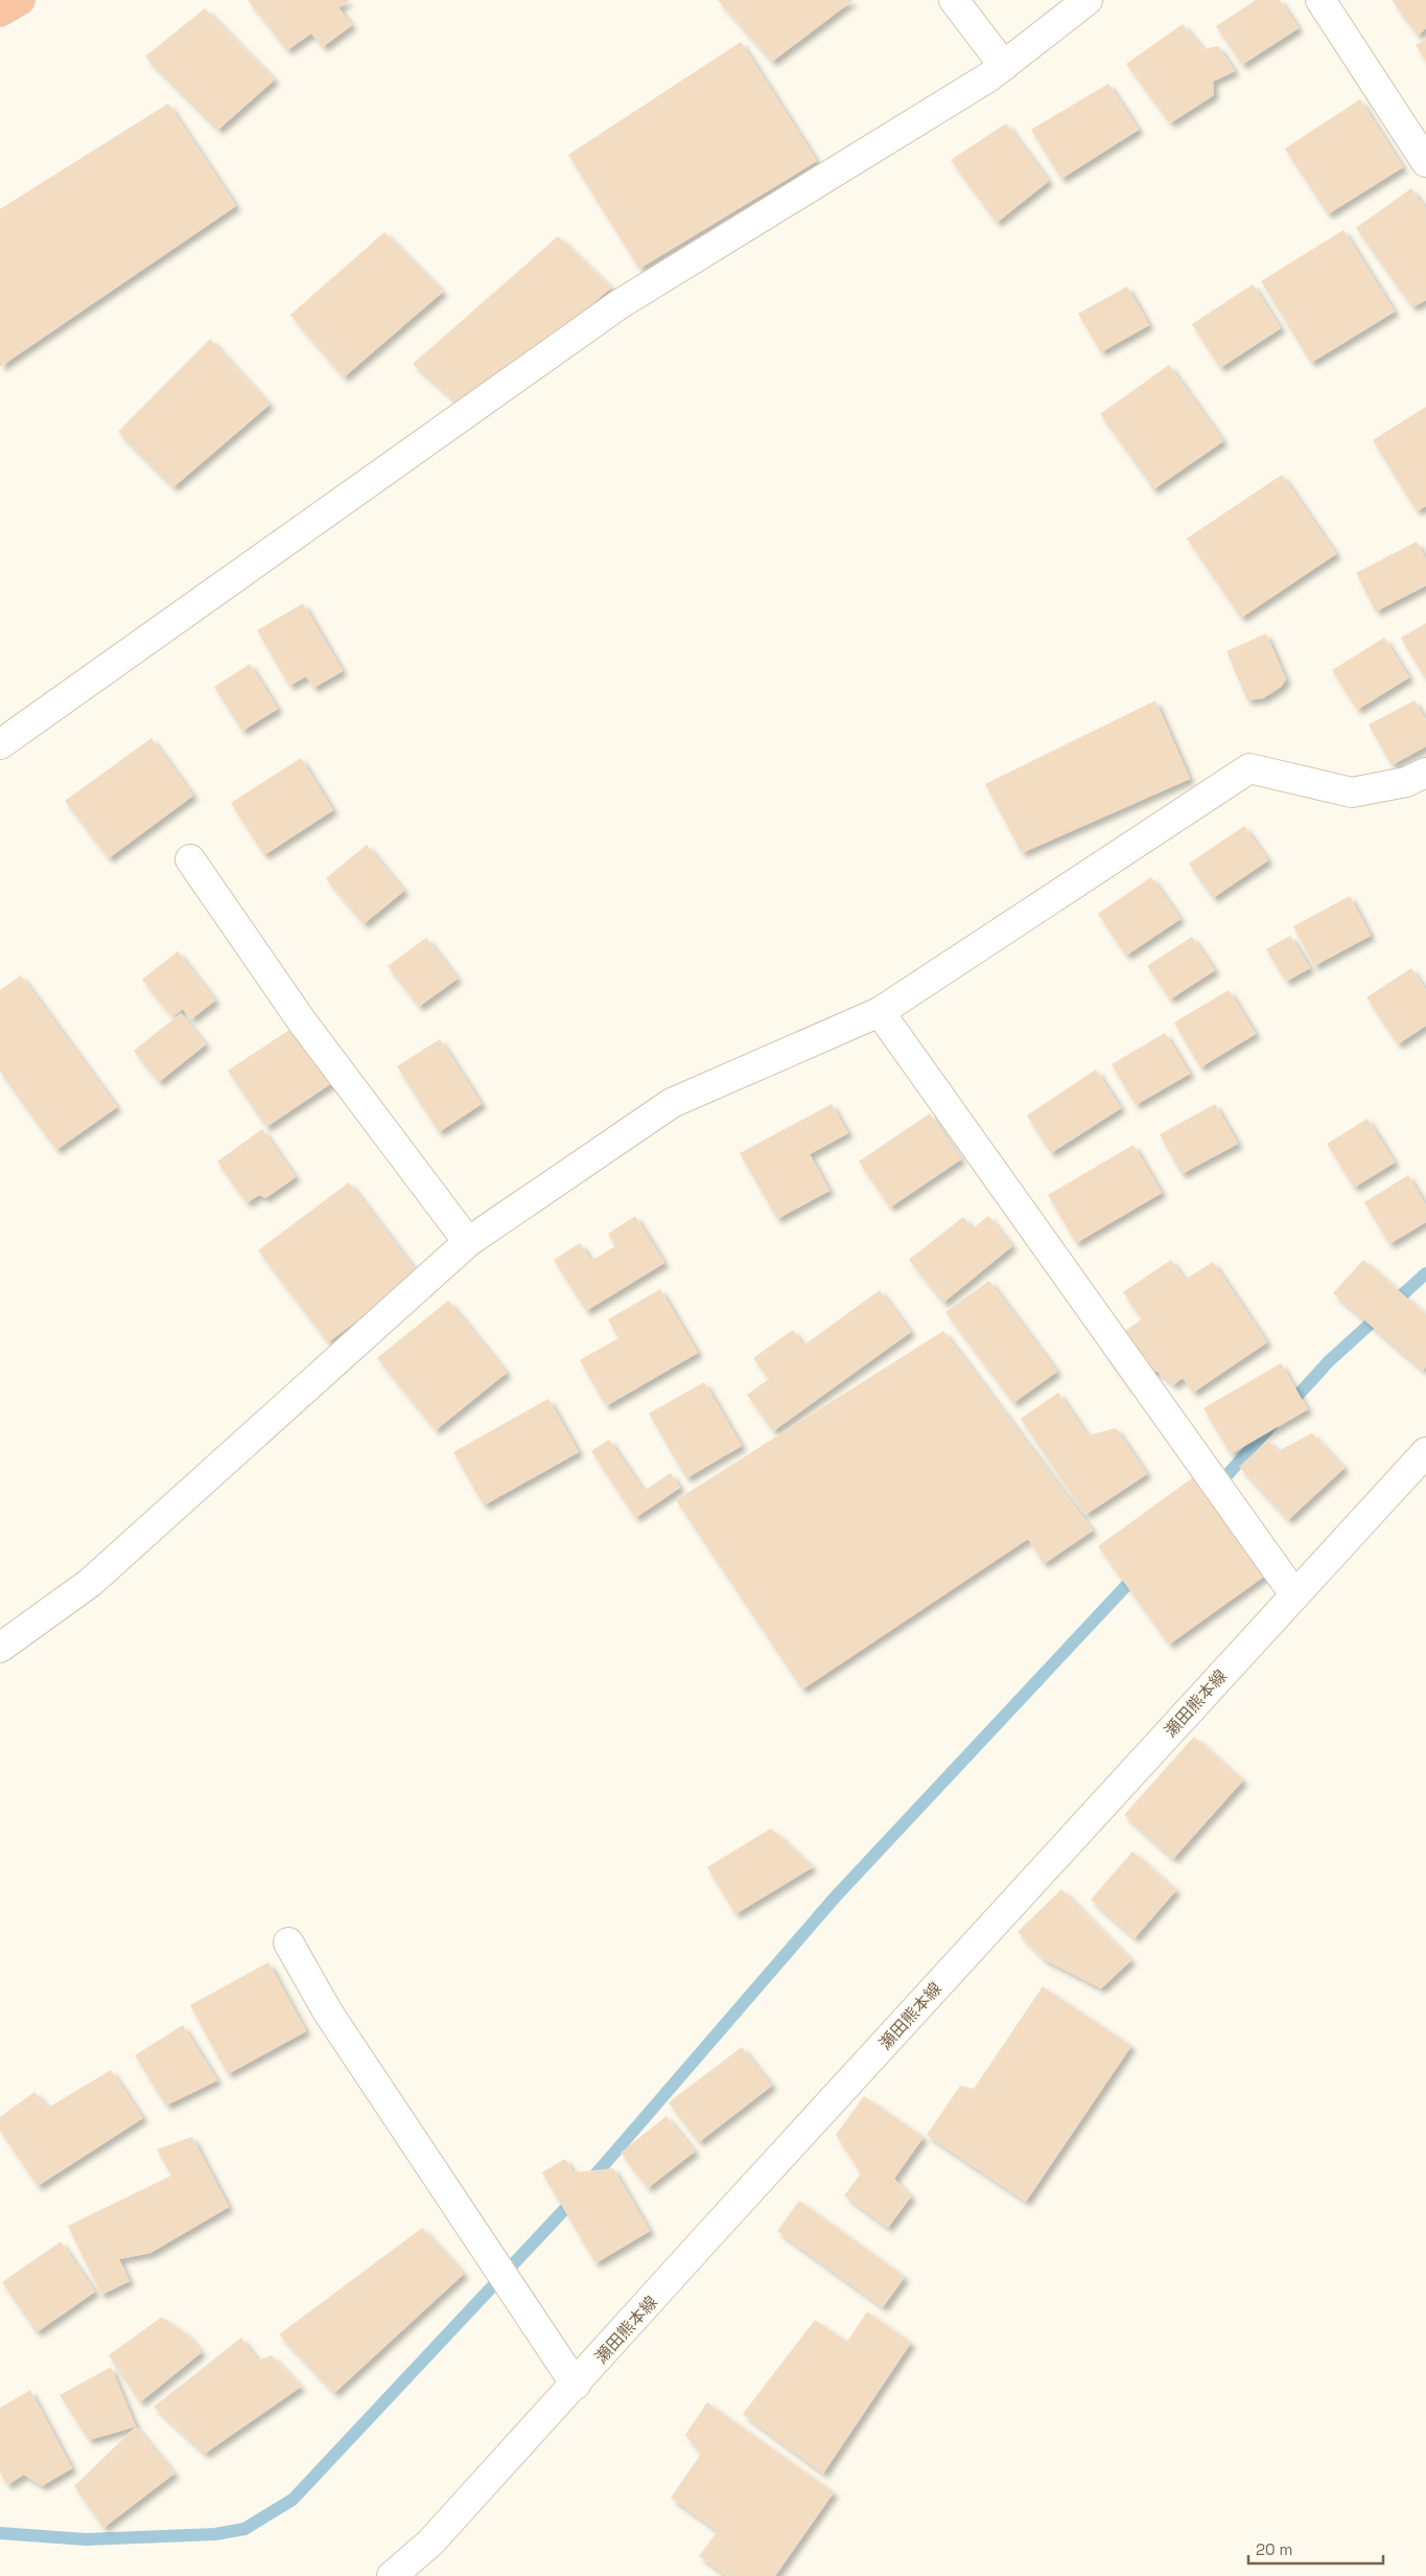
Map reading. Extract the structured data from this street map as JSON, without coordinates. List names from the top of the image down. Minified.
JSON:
{"streets":{"street":["瀬田熊本線"]},"scale_bar":"20 m"}
